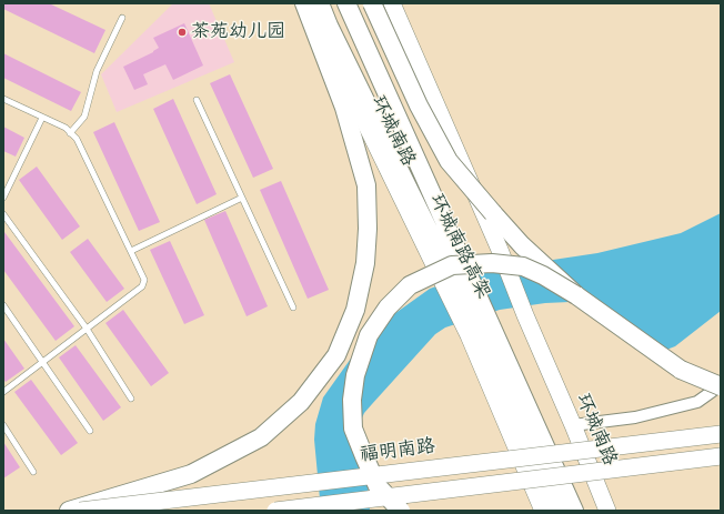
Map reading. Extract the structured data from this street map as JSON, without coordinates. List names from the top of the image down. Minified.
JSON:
{"streets":{"highway":["环城南路高架"],"main road":["环城南路","福明南路"]},"places":["茶苑幼儿园"]}
